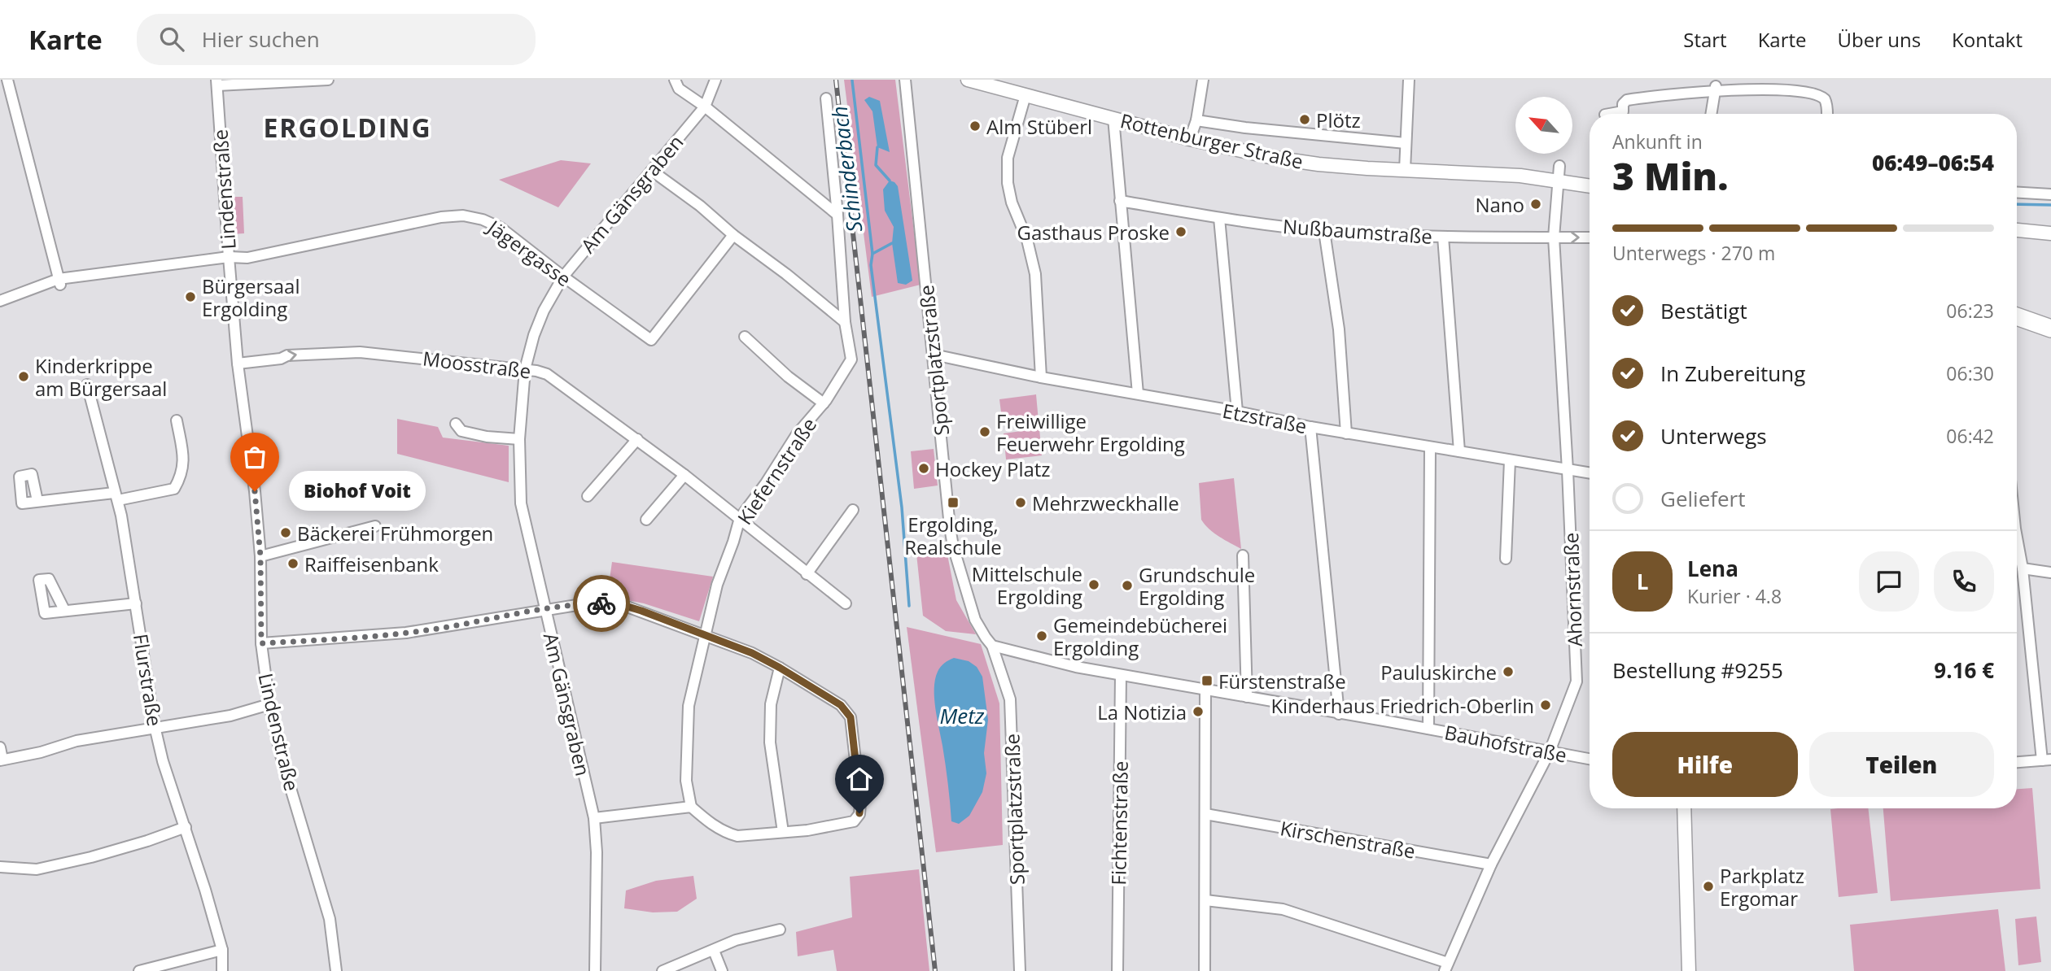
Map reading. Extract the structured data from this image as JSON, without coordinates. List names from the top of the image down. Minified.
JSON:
{"streets":{"street":["Rottenburger Straße","Lindenstraße","Am Gänsgraben","Nußbaumstraße","Jägergasse","Sportplatzstraße","Moosstraße","Etzstraße","Kiefernstraße","Ahornstraße","Flurstraße","Bauhofstraße","Fichtenstraße","Kirschenstraße"]},"crossings":[["Rottenburger Straße","Ahornstraße"],["Lindenstraße","Jägergasse"],["Lindenstraße","Moosstraße"],["Am Gänsgraben","Jägergasse"],["Am Gänsgraben","Moosstraße"],["Nußbaumstraße","Ahornstraße"],["Sportplatzstraße","Etzstraße"],["Sportplatzstraße","Bauhofstraße"],["Moosstraße","Kiefernstraße"],["Etzstraße","Ahornstraße"],["Ahornstraße","Bauhofstraße"],["Ahornstraße","Kirschenstraße"],["Bauhofstraße","Fichtenstraße"]],"one_way":["Moosstraße"],"districts":["ERGOLDING"],"water":["Schinderbach","Metz"],"places":{"other":["Plötz","Alm Stüberl","Nano","Gasthaus Proske","Bürgersaal Ergolding","Kinderkrippe am Bürgersaal","Freiwillige Feuerwehr Ergolding","Hockey Platz","Biohof Voit","Mehrzweckhalle","Bäckerei Frühmorgen","Raiffeisenbank","Mittelschule Ergolding","Grundschule Ergolding","Gemeindebücherei Ergolding","Pauluskirche","Kinderhaus Friedrich-Oberlin","La Notizia","Parkplatz Ergomar"],"transit":["Ergolding, Realschule","Fürstenstraße"]},"north":"top left","page":{"header":"Karte","search":"Hier suchen","nav":["Start","Karte","Über uns","Kontakt"],"heading":["3 Min.","Ankunft in","06:49–06:54"],"panel":["Lena","Kurier · 4.8","Bestellung #9255","9.16 €"],"bar":"Unterwegs · 270 m","list":[["Bestätigt","06:23"],["In Zubereitung","06:30"],["Unterwegs","06:42"],"Geliefert"],"bubble":"Biohof Voit","round":"L","buttons":["Hilfe","Teilen"]}}
